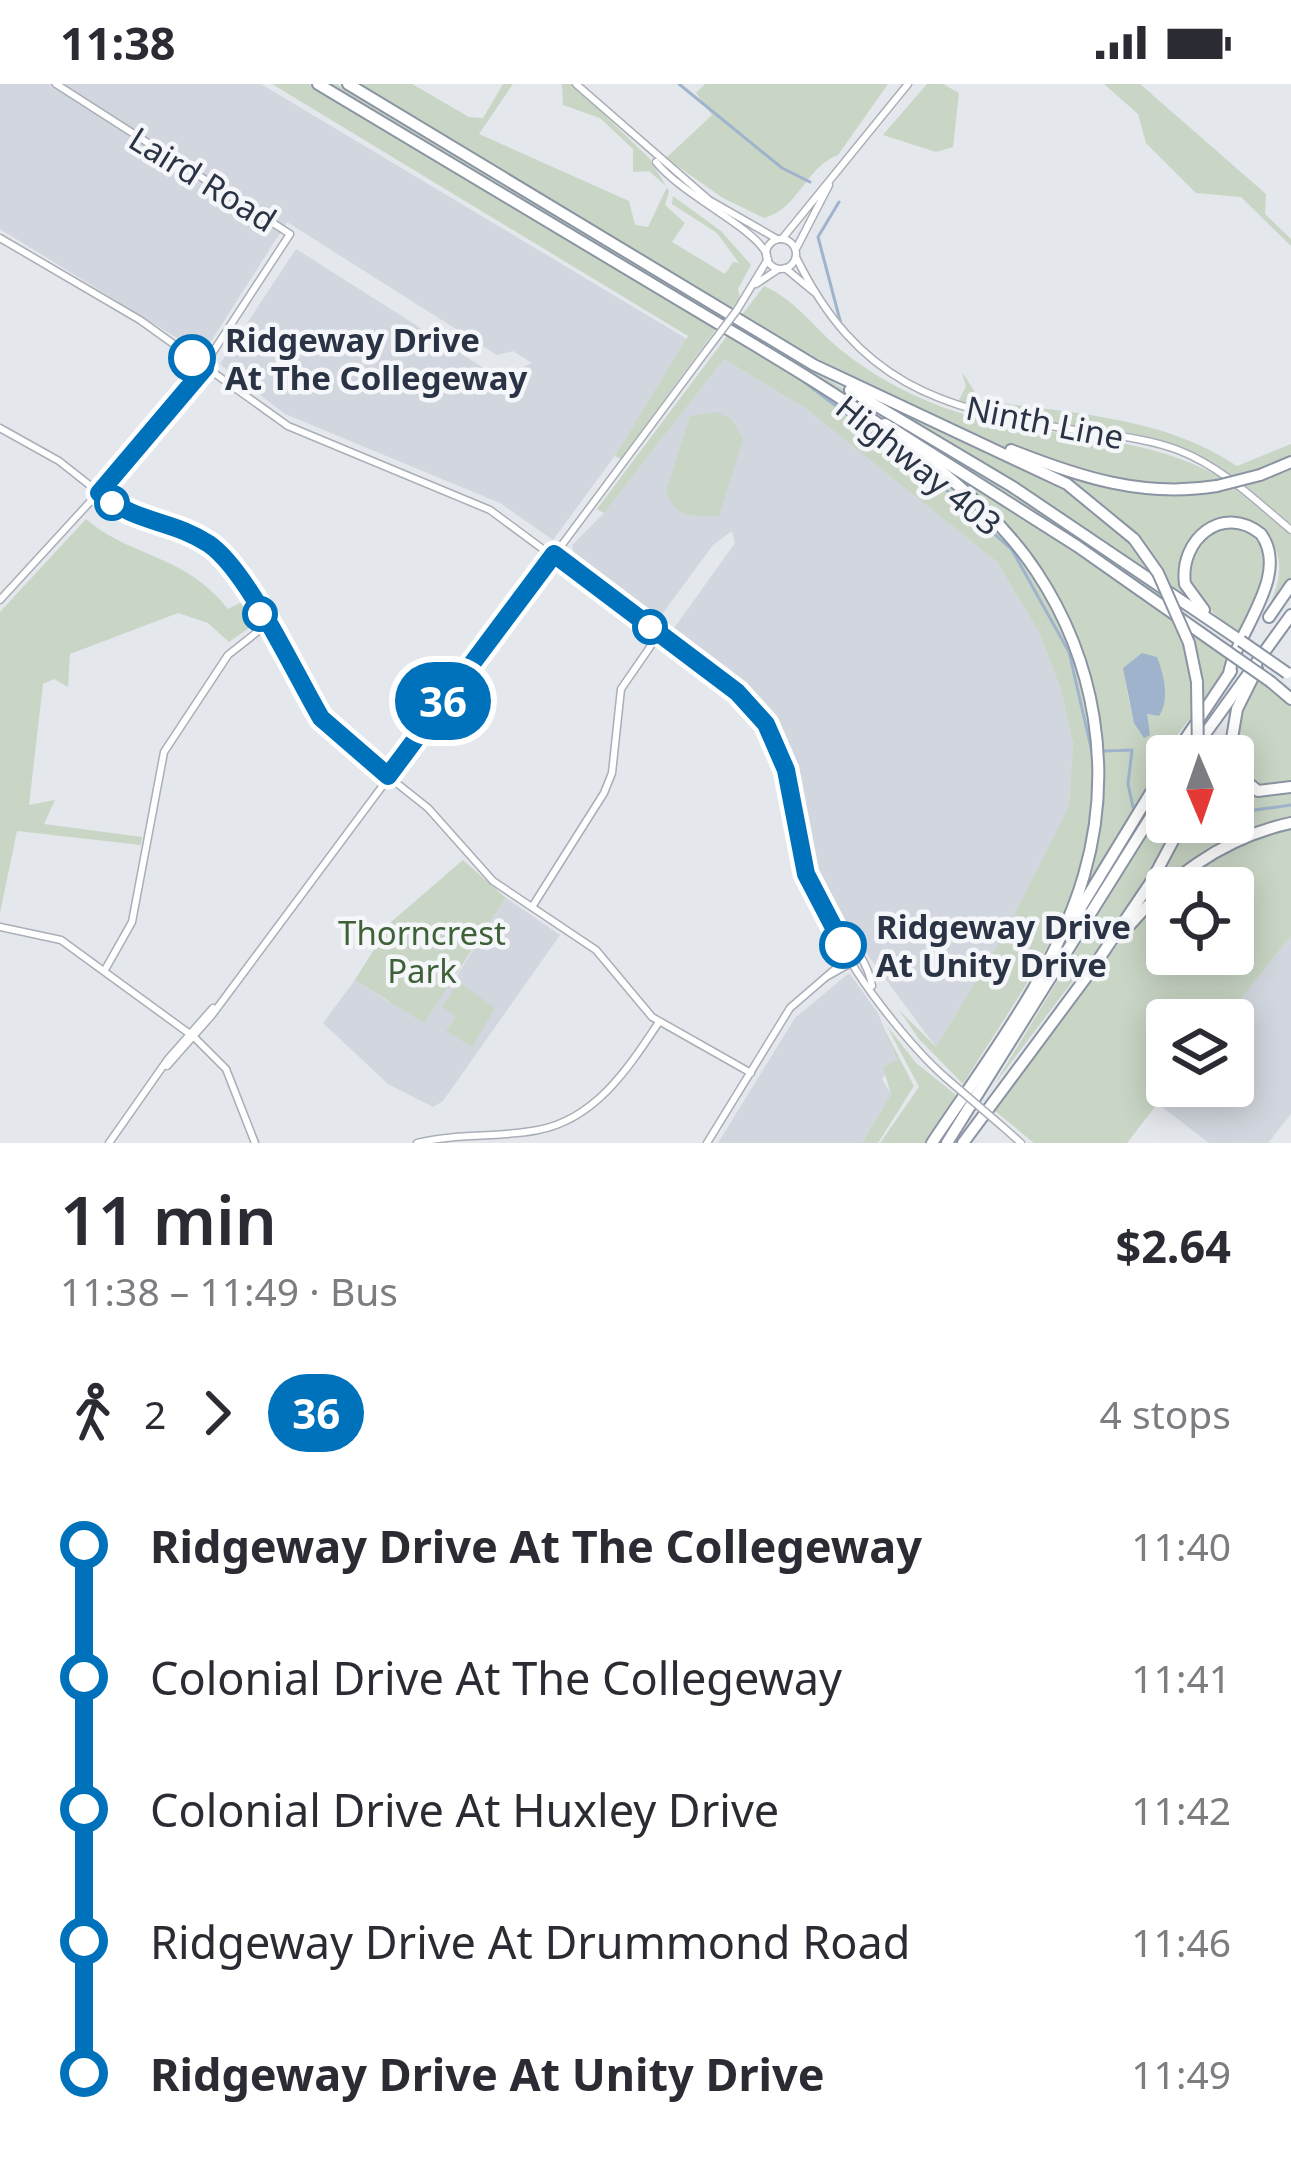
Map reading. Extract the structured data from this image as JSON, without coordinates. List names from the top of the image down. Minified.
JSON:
{"streets":{"highway":["Highway 403"],"street":["Laird Road","Ninth Line"]},"parks":["Thorncrest Park"],"places":["Ridgeway Drive At The Collegeway","Ridgeway Drive At Unity Drive"],"lines":["bus line 36"],"north":"bottom","page":{"status":"11:38","on_map":"36","heading":["11 min","11:38 – 11:49 · Bus","$2.64"],"legs":["2","36","4 stops"],"list":[{"name":"Ridgeway Drive At The Collegeway","value":"11:40"},{"name":"Colonial Drive At The Collegeway","value":"11:41"},{"name":"Colonial Drive At Huxley Drive","value":"11:42"},{"name":"Ridgeway Drive At Drummond Road","value":"11:46"},{"name":"Ridgeway Drive At Unity Drive","value":"11:49"}]}}
